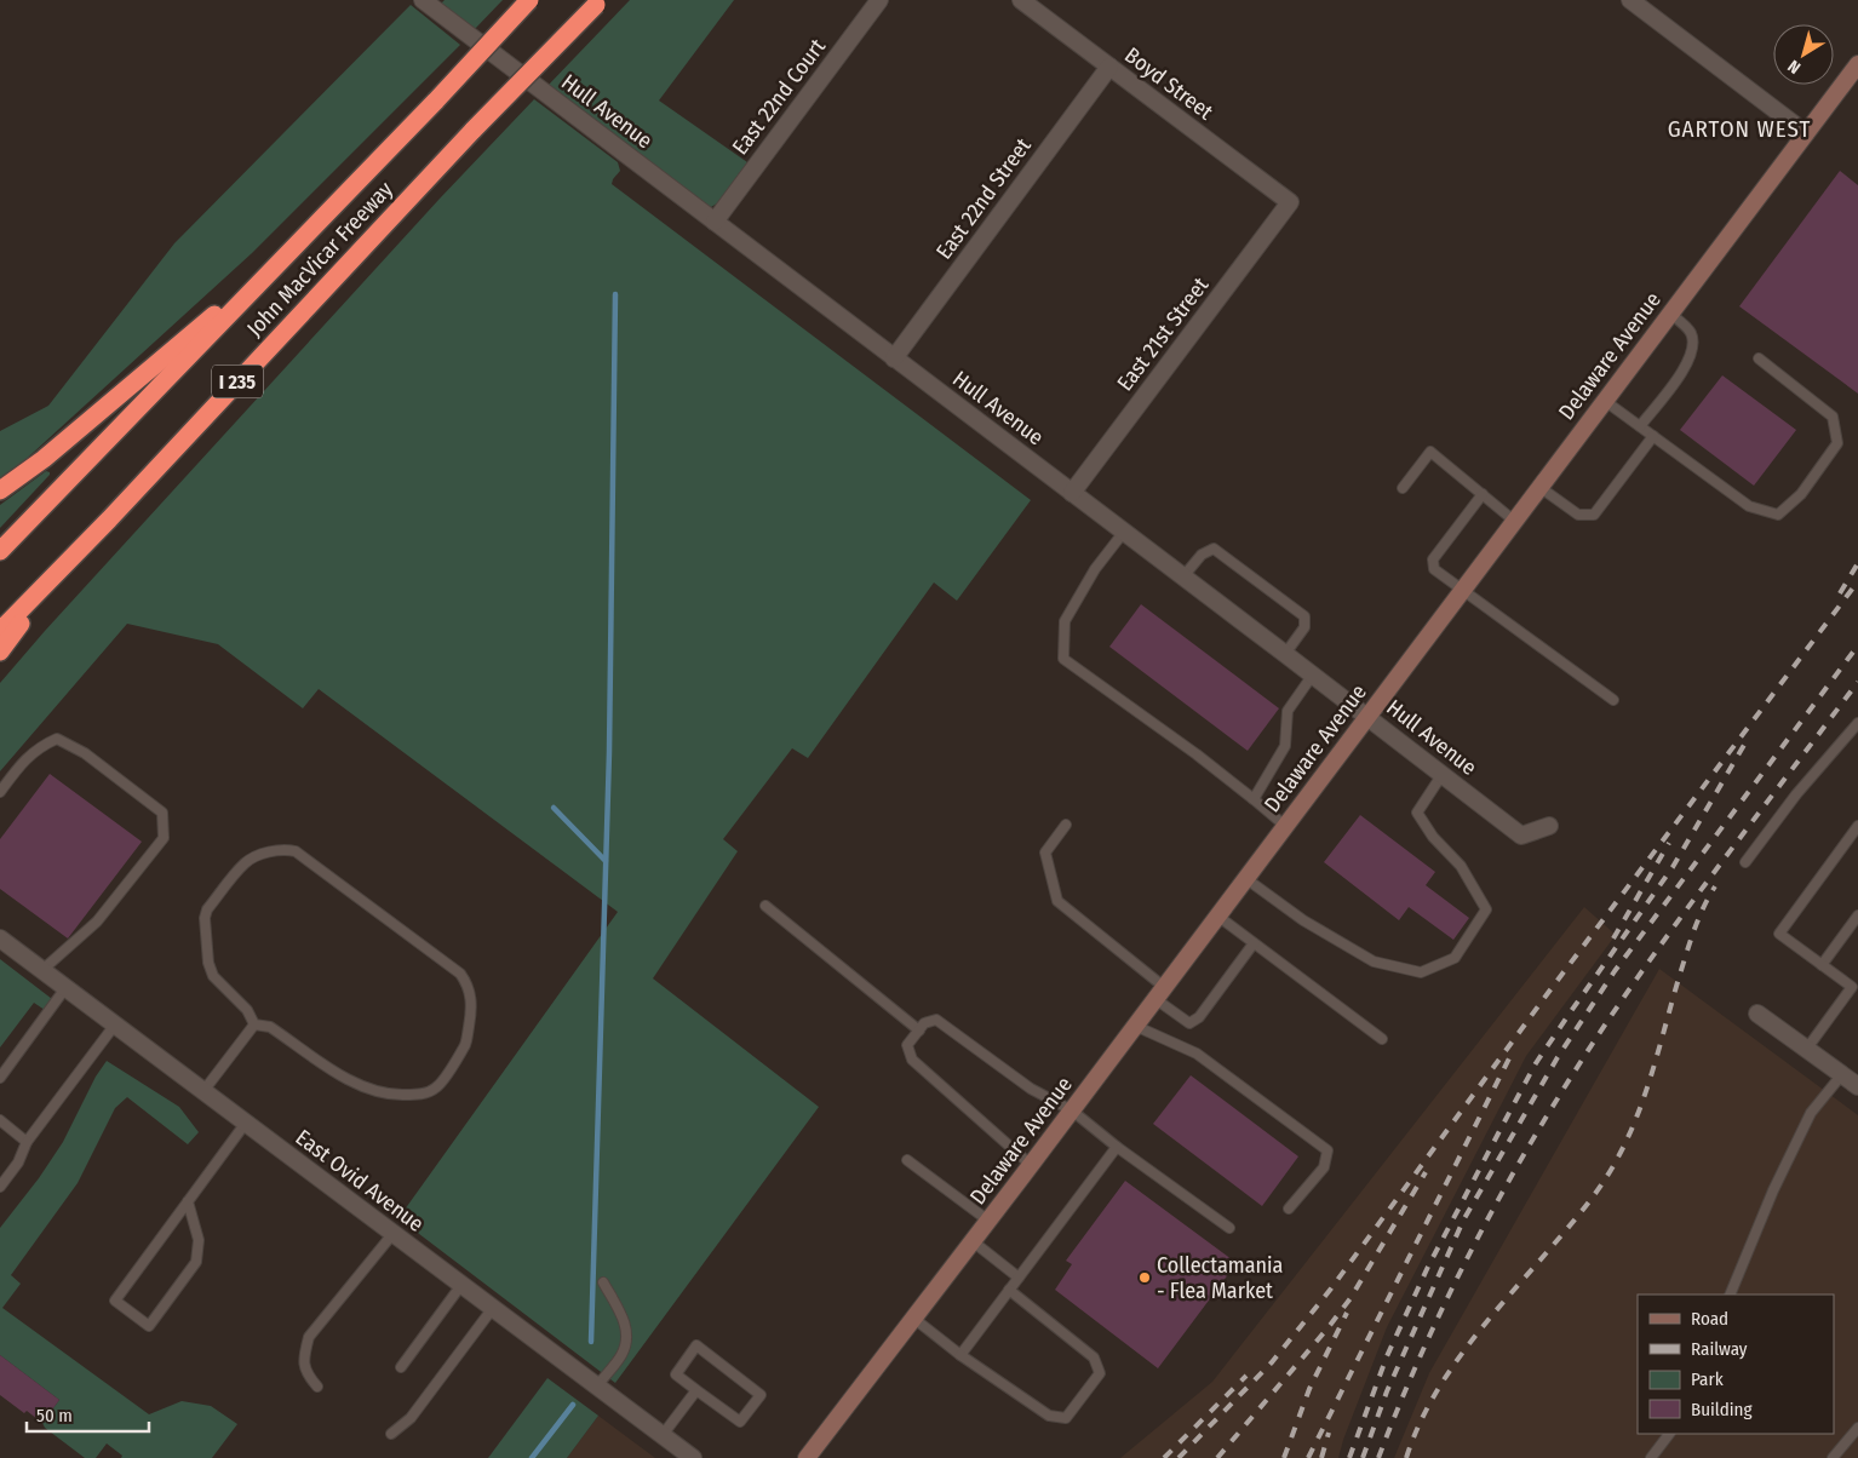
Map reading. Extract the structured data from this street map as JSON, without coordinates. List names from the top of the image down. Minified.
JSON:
{"streets":{"highway":["John MacVicar Freeway","I 235"],"main road":["Delaware Avenue"],"street":["Boyd Street","East 22nd Court","Hull Avenue","East 22nd Street","East 21st Street","East Ovid Avenue"]},"crossings":[["Boyd Street","East 22nd Street"],["Boyd Street","East 21st Street"],["East 22nd Court","Hull Avenue"],["Hull Avenue","East 22nd Street"],["Hull Avenue","East 21st Street"],["Hull Avenue","Delaware Avenue"]],"districts":["GARTON WEST"],"places":["Collectamania - Flea Market"],"legend":["Road","Railway","Park","Building"],"scale_bar":"50 m","north":"bottom left"}
